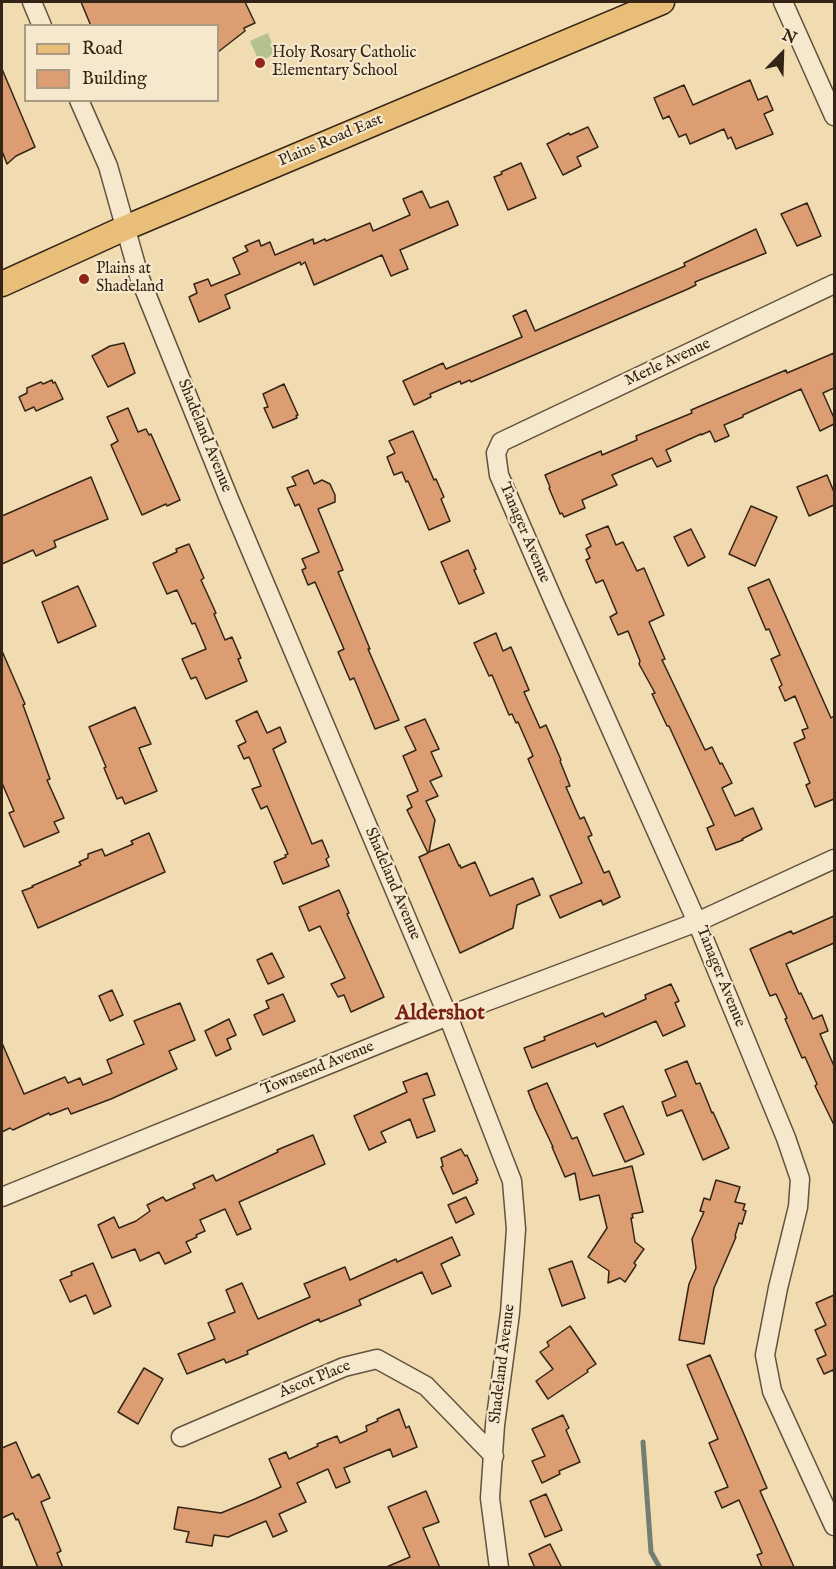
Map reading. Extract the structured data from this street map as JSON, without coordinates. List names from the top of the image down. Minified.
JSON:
{"streets":{"main road":["Plains Road East"],"street":["Merle Avenue","Shadeland Avenue","Tanager Avenue","Townsend Avenue","Ascot Place"]},"crossings":[["Plains Road East","Shadeland Avenue"],["Merle Avenue","Tanager Avenue"],["Shadeland Avenue","Townsend Avenue"],["Shadeland Avenue","Ascot Place"],["Tanager Avenue","Townsend Avenue"]],"districts":["Aldershot"],"places":["Holy Rosary Catholic Elementary School","Plains at Shadeland"],"legend":["Road","Building"],"north":"top right"}
